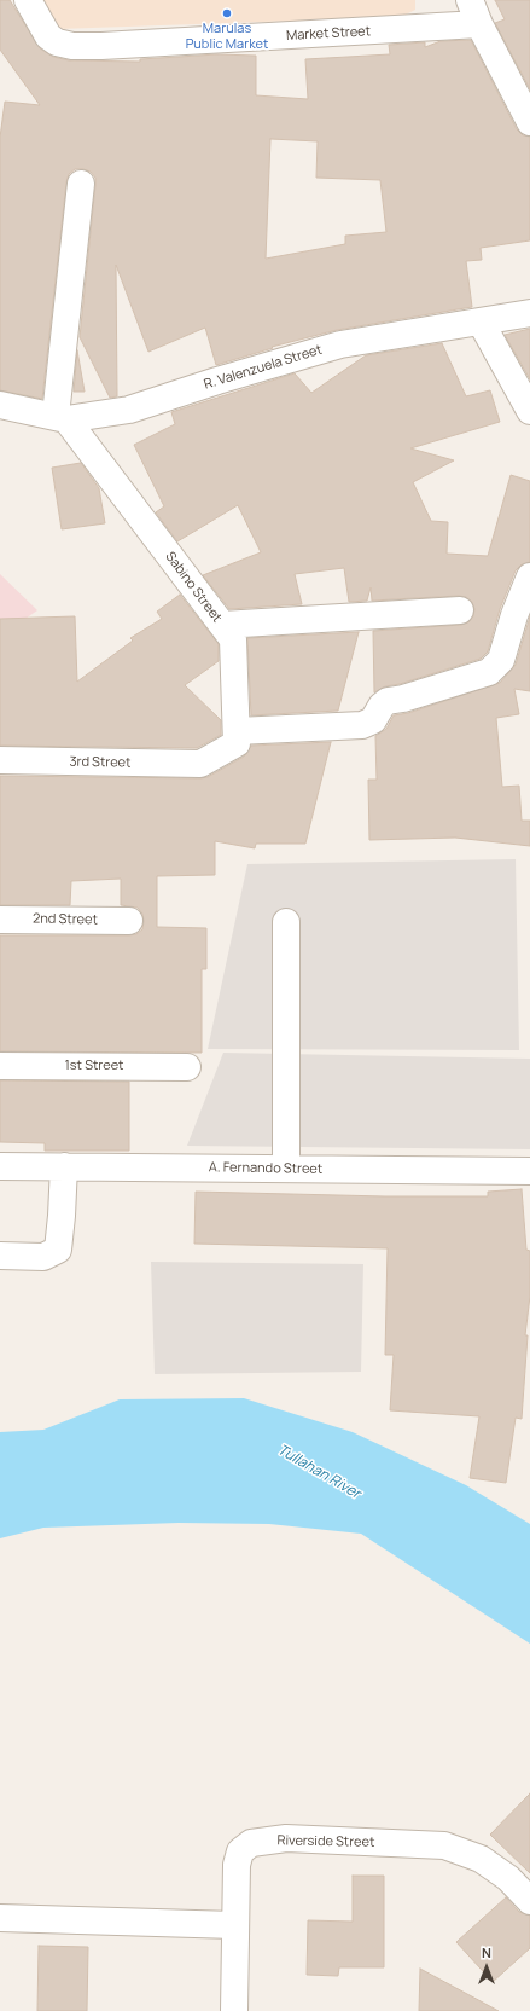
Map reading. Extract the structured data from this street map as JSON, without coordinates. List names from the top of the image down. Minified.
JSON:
{"streets":{"street":["Market Street","R. Valenzuela Street","Sabino Street","3rd Street","2nd Street","1st Street","A. Fernando Street","Riverside Street"]},"crossings":[["R. Valenzuela Street","Sabino Street"],["Sabino Street","3rd Street"]],"water":["Tullahan River"],"places":["Marulas Public Market"],"north":"top"}
